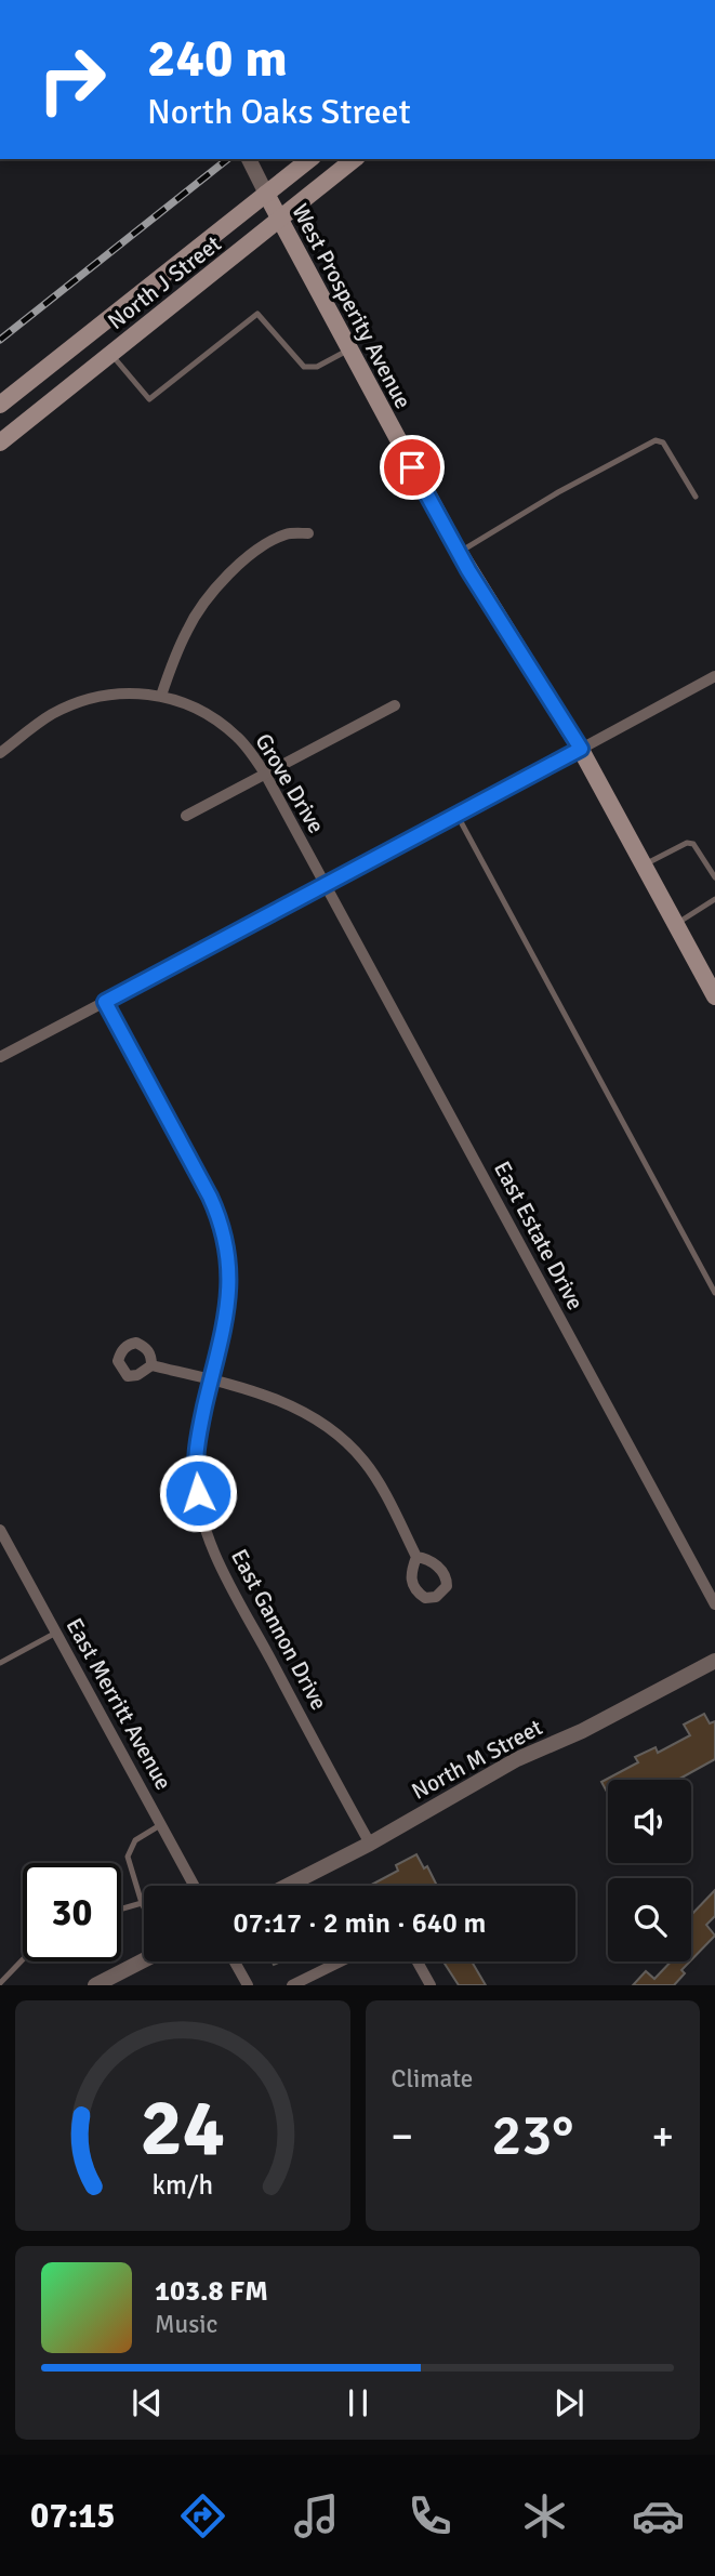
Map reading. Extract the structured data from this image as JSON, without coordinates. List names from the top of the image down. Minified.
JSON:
{"streets":{"main road":["North J Street","West Prosperity Avenue"],"street":["Grove Drive","East Estate Drive","East Gannon Drive","East Merritt Avenue","North M Street"]},"crossings":[["North J Street","West Prosperity Avenue"],["Grove Drive","East Estate Drive"],["East Gannon Drive","North M Street"]],"page":{"turn":["240 m","North Oaks Street"],"limit":"30","trip":"07:17 · 2 min · 640 m","tile":"Climate","heat":["−","23°","+"],"song":["103.8 FM","Music"],"tabs":"07:15","gauge":["24","km/h"]}}
